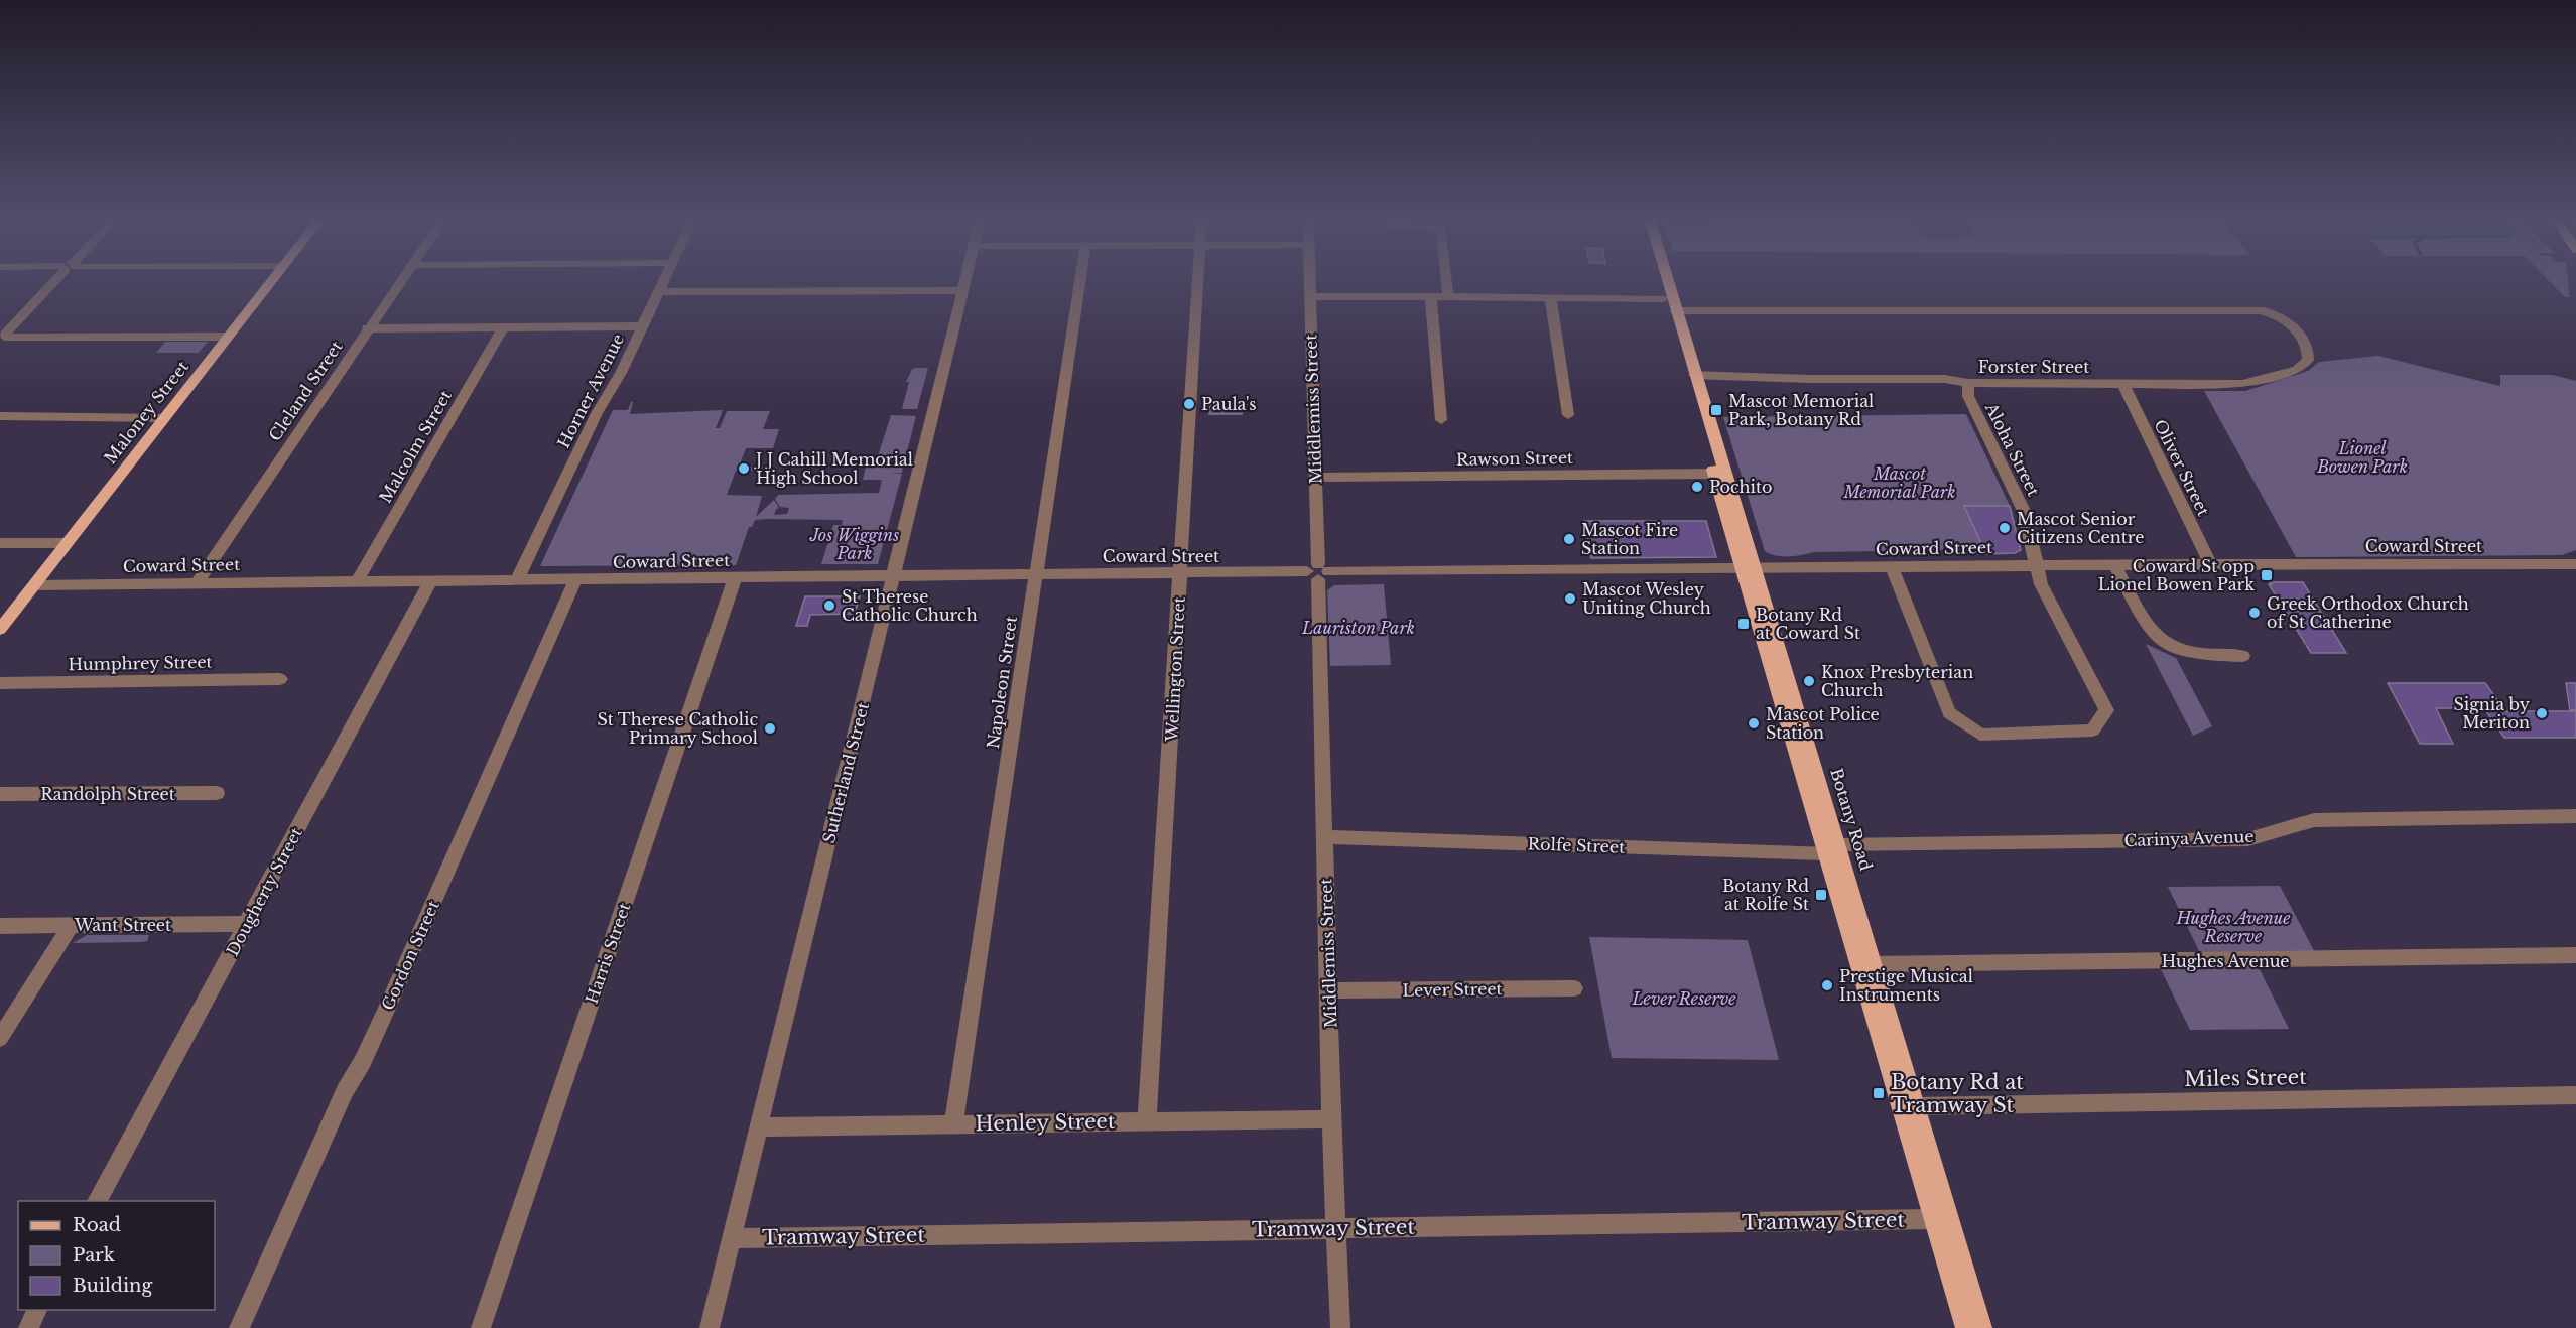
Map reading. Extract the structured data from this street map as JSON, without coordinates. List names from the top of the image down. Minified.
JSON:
{"streets":{"main road":["Maloney Street","Botany Road"],"street":["Forster Street","Cleland Street","Horner Avenue","Middlemiss Street","Malcolm Street","Aloha Street","Rawson Street","Oliver Street","Coward Street","Humphrey Street","Wellington Street","Napoleon Street","Sutherland Street","Randolph Street","Carinya Avenue","Rolfe Street","Dougherty Street","Want Street","Harris Street","Gordon Street","Hughes Avenue","Lever Street","Miles Street","Henley Street","Tramway Street"]},"crossings":[["Forster Street","Aloha Street"],["Forster Street","Oliver Street"],["Forster Street","Botany Road"],["Cleland Street","Coward Street"],["Horner Avenue","Coward Street"],["Middlemiss Street","Rawson Street"],["Middlemiss Street","Coward Street"],["Middlemiss Street","Rolfe Street"],["Middlemiss Street","Lever Street"],["Middlemiss Street","Henley Street"],["Middlemiss Street","Tramway Street"],["Maloney Street","Coward Street"],["Malcolm Street","Coward Street"],["Aloha Street","Coward Street"],["Rawson Street","Botany Road"],["Oliver Street","Coward Street"],["Coward Street","Wellington Street"],["Coward Street","Napoleon Street"],["Coward Street","Sutherland Street"],["Coward Street","Botany Road"],["Coward Street","Dougherty Street"],["Coward Street","Harris Street"],["Coward Street","Gordon Street"],["Wellington Street","Henley Street"],["Napoleon Street","Henley Street"],["Sutherland Street","Henley Street"],["Sutherland Street","Tramway Street"],["Botany Road","Carinya Avenue"],["Botany Road","Rolfe Street"],["Botany Road","Hughes Avenue"],["Botany Road","Miles Street"],["Botany Road","Tramway Street"],["Carinya Avenue","Rolfe Street"],["Dougherty Street","Want Street"]],"parks":["Lionel Bowen Park","Mascot Memorial Park","Jos Wiggins Park","Lauriston Park","Hughes Avenue Reserve","Lever Reserve"],"places":{"other":["Paula's","J J Cahill Memorial High School","Pochito","Mascot Senior Citizens Centre","Mascot Fire Station","Mascot Wesley Uniting Church","St Therese Catholic Church","Greek Orthodox Church of St Catherine","Knox Presbyterian Church","Signia by Meriton","Mascot Police Station","St Therese Catholic Primary School","Prestige Musical Instruments"],"transit":["Mascot Memorial Park, Botany Rd","Coward St opp Lionel Bowen Park","Botany Rd at Coward St","Botany Rd at Rolfe St","Botany Rd at Tramway St"]},"legend":["Road","Park","Building"]}
